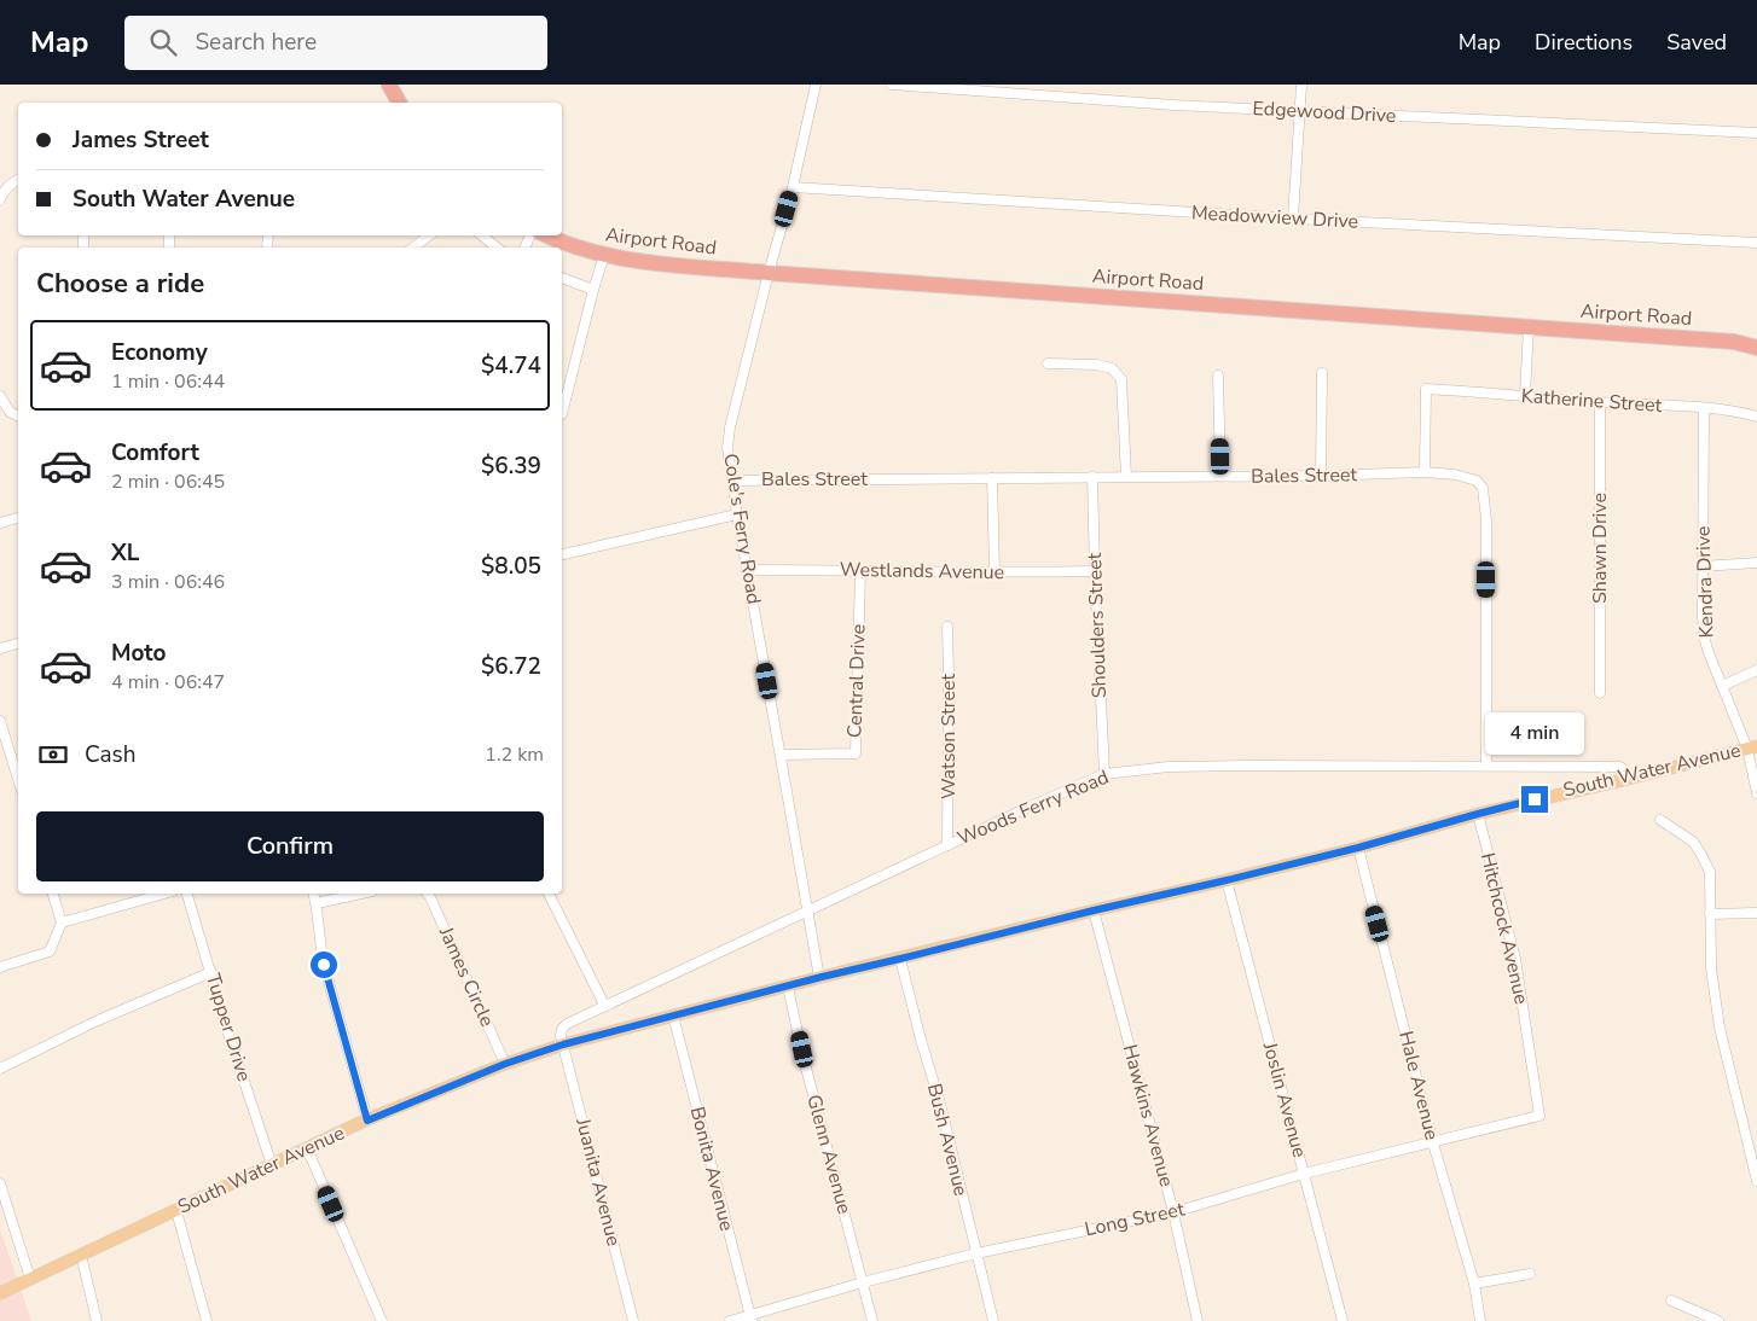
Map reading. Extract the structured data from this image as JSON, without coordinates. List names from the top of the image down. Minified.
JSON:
{"streets":{"highway":["Airport Road"],"main road":["South Water Avenue"],"street":["Edgewood Drive","Meadowview Drive","Katherine Street","Bales Street","Cole's Ferry Road","Shawn Drive","Westlands Avenue","Kendra Drive","Shoulders Street","Central Drive","Watson Street","Woods Ferry Road","Hitchcock Avenue","James Circle","Tupper Drive","Hale Avenue","Joslin Avenue","Hawkins Avenue","Bush Avenue","Glenn Avenue","Bonita Avenue","Juanita Avenue","Long Street"]},"crossings":[["Meadowview Drive","Cole's Ferry Road"],["Airport Road","Cole's Ferry Road"],["Katherine Street","Bales Street"],["Katherine Street","Shawn Drive"],["Katherine Street","Kendra Drive"],["Bales Street","Cole's Ferry Road"],["Bales Street","Shoulders Street"],["Bales Street","Woods Ferry Road"],["Cole's Ferry Road","Westlands Avenue"],["Cole's Ferry Road","Central Drive"],["Cole's Ferry Road","South Water Avenue"],["Cole's Ferry Road","Woods Ferry Road"],["Westlands Avenue","Shoulders Street"],["Westlands Avenue","Central Drive"],["Kendra Drive","South Water Avenue"],["Shoulders Street","Woods Ferry Road"],["Watson Street","Woods Ferry Road"],["South Water Avenue","Woods Ferry Road"],["South Water Avenue","Hitchcock Avenue"],["South Water Avenue","James Circle"],["South Water Avenue","Tupper Drive"],["South Water Avenue","Hale Avenue"],["South Water Avenue","Joslin Avenue"],["South Water Avenue","Hawkins Avenue"],["South Water Avenue","Bush Avenue"],["South Water Avenue","Glenn Avenue"],["South Water Avenue","Bonita Avenue"],["South Water Avenue","Juanita Avenue"],["Woods Ferry Road","Juanita Avenue"],["Hitchcock Avenue","Long Street"],["Hale Avenue","Long Street"],["Joslin Avenue","Long Street"],["Hawkins Avenue","Long Street"],["Bush Avenue","Long Street"],["Glenn Avenue","Long Street"],["Bonita Avenue","Long Street"]],"page":{"header":"Map","search":"Search here","nav":["Map","Directions","Saved"],"banner":["James Street","South Water Avenue"],"heading":"Choose a ride","list":[{"name":"Economy","note":"1 min · 06:44","value":"$4.74"},{"name":"Comfort","note":"2 min · 06:45","value":"$6.39"},{"name":"XL","note":"3 min · 06:46","value":"$8.05"},{"name":"Moto","note":"4 min · 06:47","value":"$6.72"}],"bubble":"4 min","pay":["Cash","1.2 km"],"buttons":"Confirm"}}
